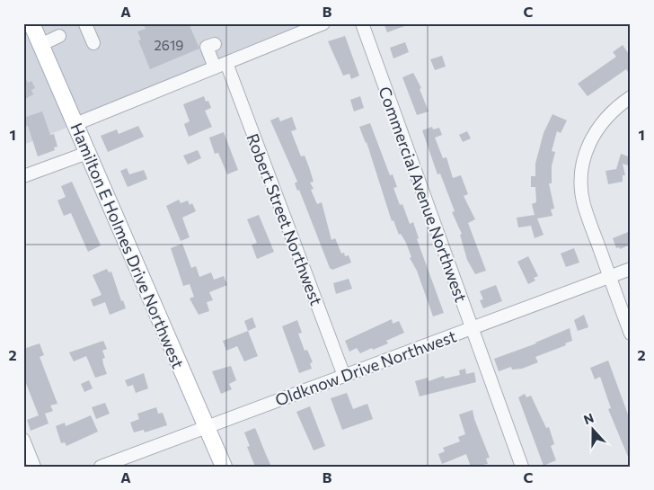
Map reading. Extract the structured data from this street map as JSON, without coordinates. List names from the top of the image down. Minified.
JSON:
{"streets":{"main road":["Hamilton E Holmes Drive Northwest"],"street":["Commercial Avenue Northwest","Robert Street Northwest","Oldknow Drive Northwest"]},"crossings":[["Commercial Avenue Northwest","Oldknow Drive Northwest"],["Robert Street Northwest","Oldknow Drive Northwest"],["Hamilton E Holmes Drive Northwest","Oldknow Drive Northwest"]],"house_numbers":["2619"],"north":"top","grid":{"columns":["A","B","C"],"rows":["1","2"]}}
